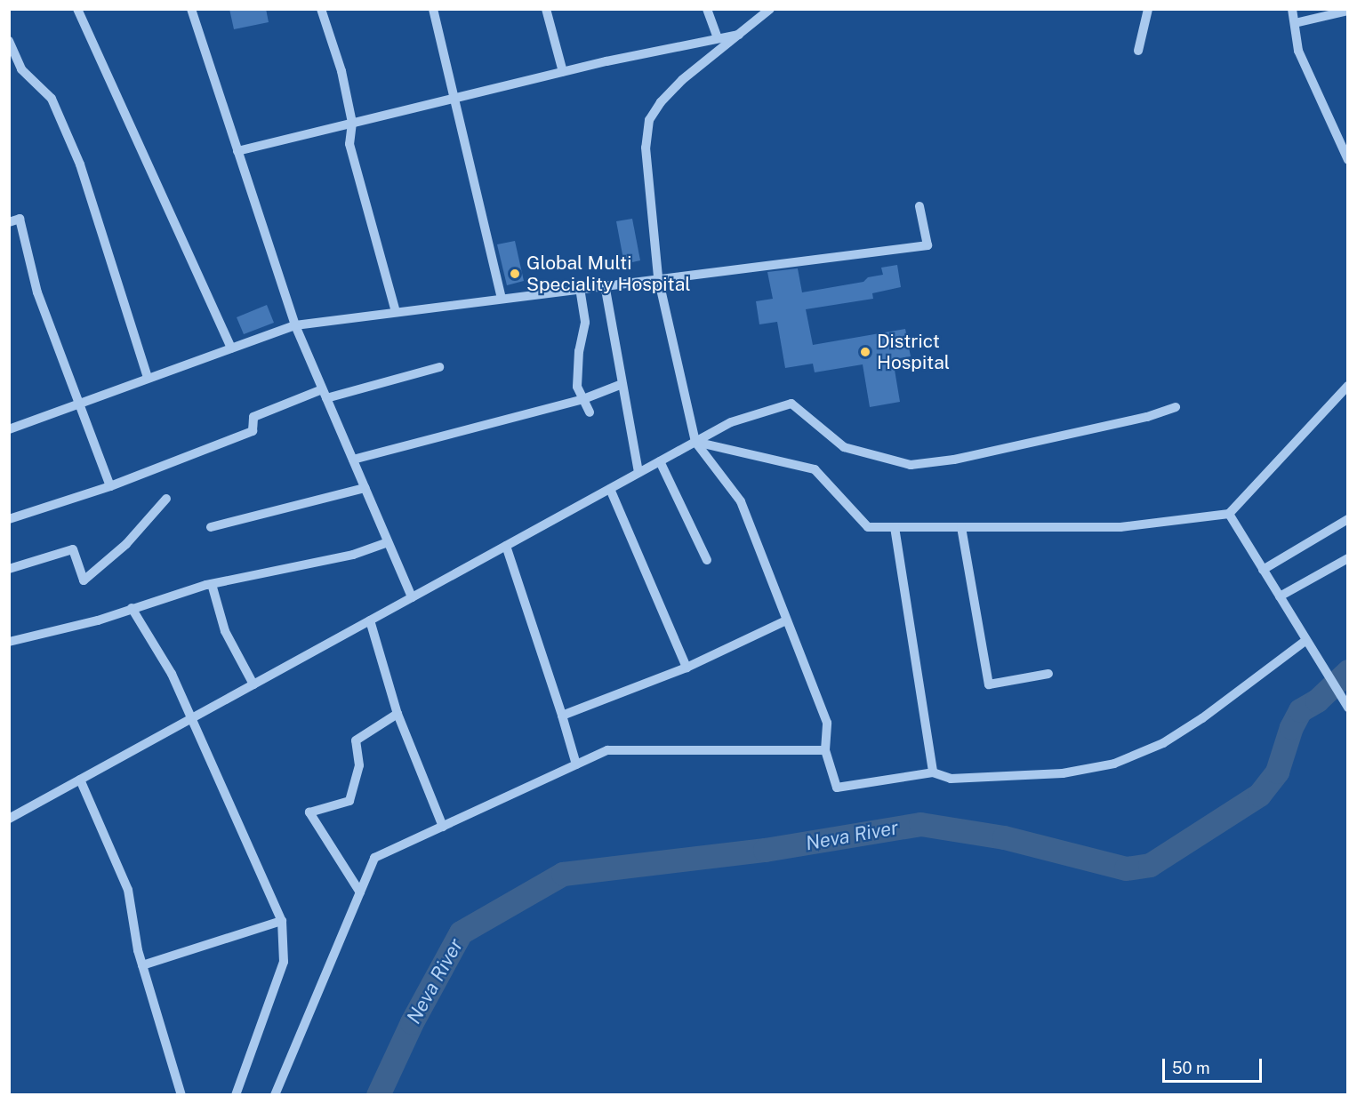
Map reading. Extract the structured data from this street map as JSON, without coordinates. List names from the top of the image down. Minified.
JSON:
{"water":["Neva River"],"places":["Global Multi Speciality Hospital","District Hospital"],"scale_bar":"50 m"}
